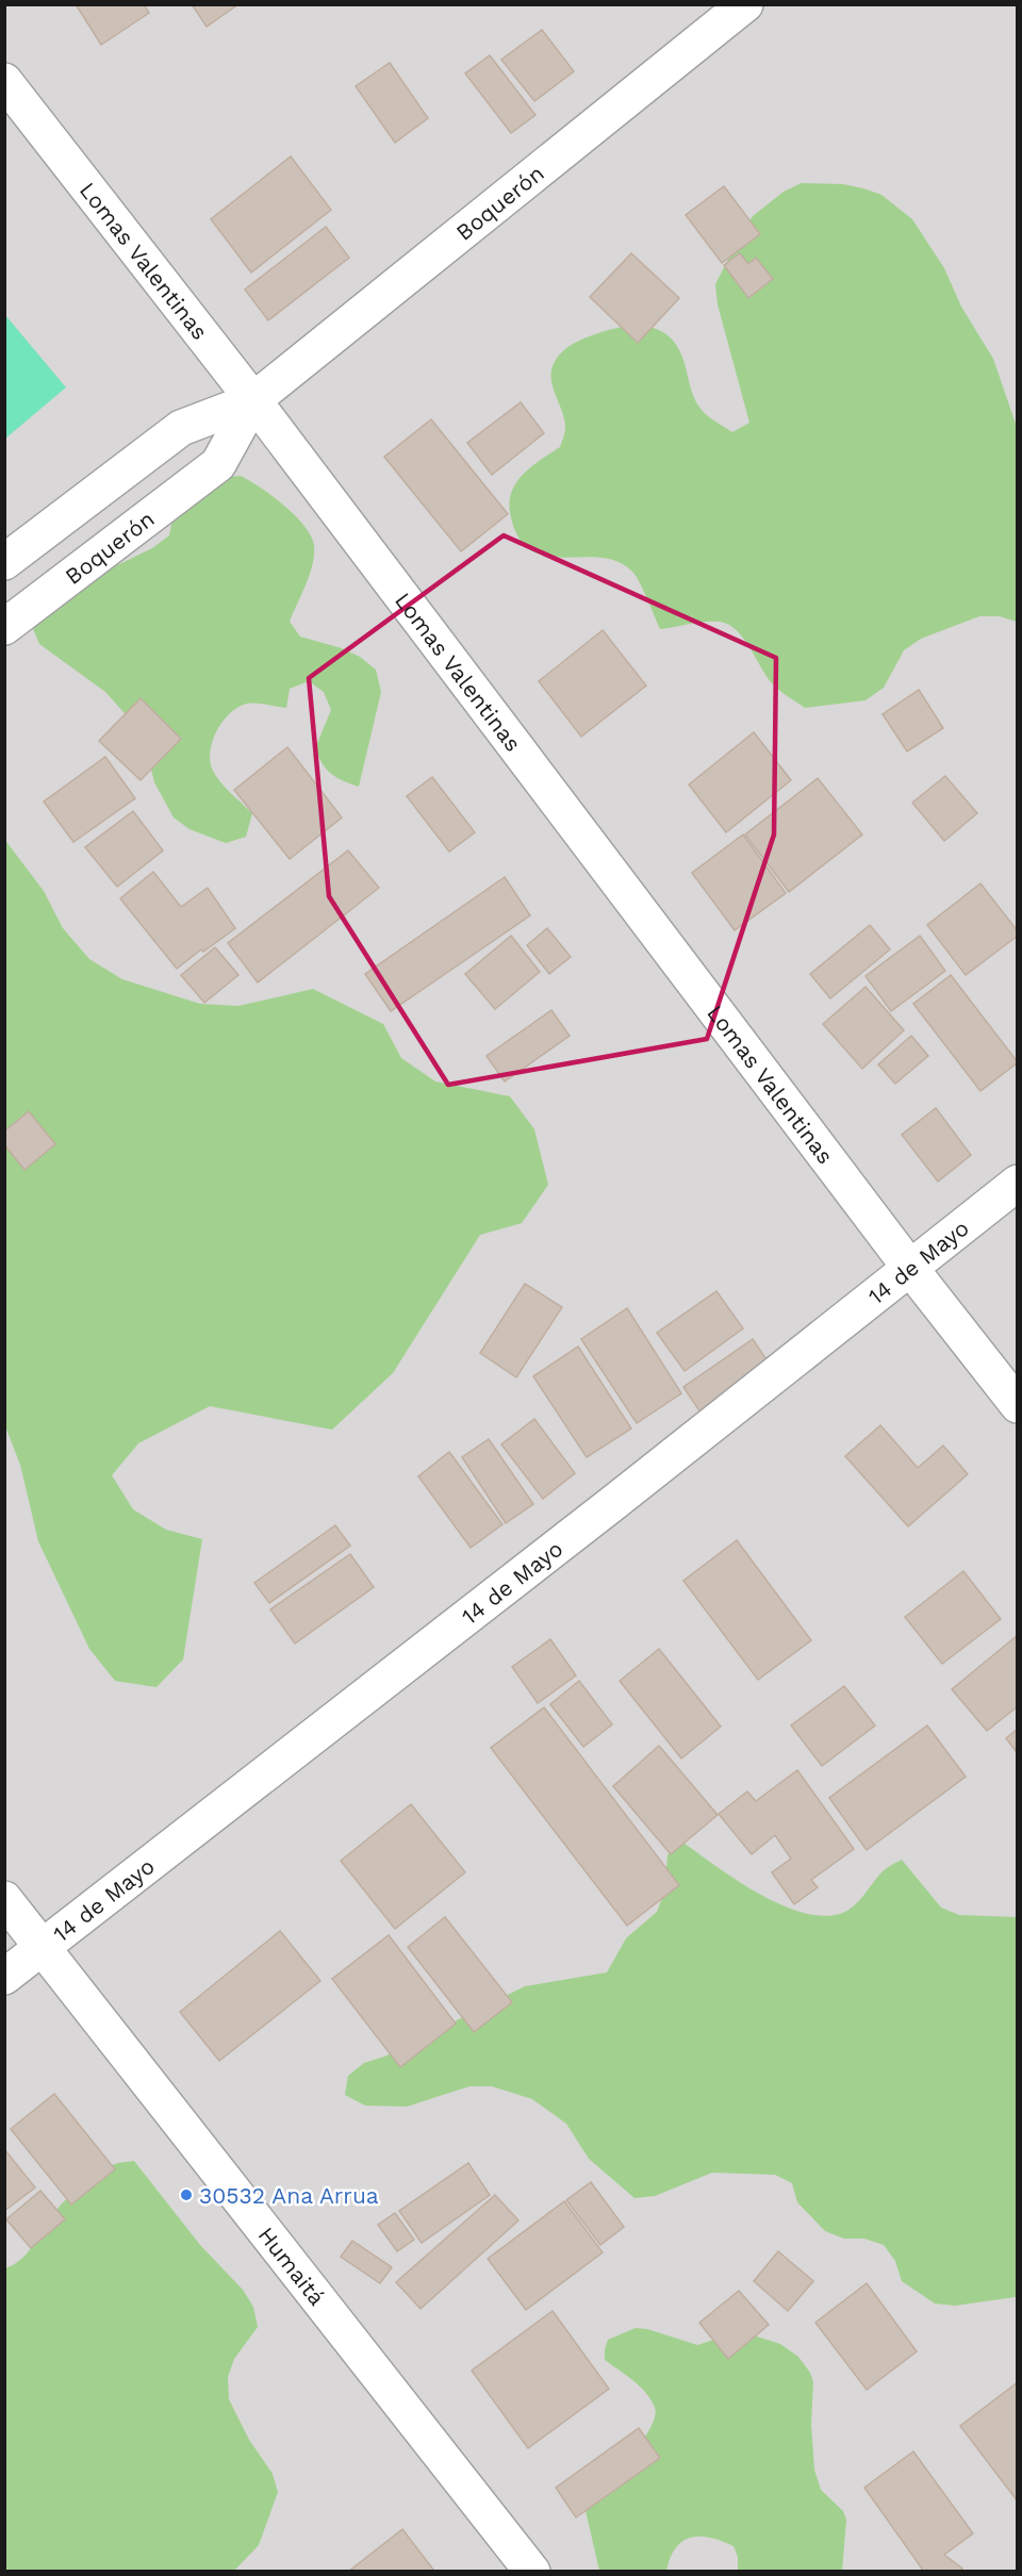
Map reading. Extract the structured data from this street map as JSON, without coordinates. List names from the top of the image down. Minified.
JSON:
{"streets":{"street":["Boquerón","Lomas Valentinas","14 de Mayo","Humaitá"]},"crossings":[["Boquerón","Lomas Valentinas"],["Lomas Valentinas","14 de Mayo"],["14 de Mayo","Humaitá"]],"places":["30532 Ana Arrua"]}
